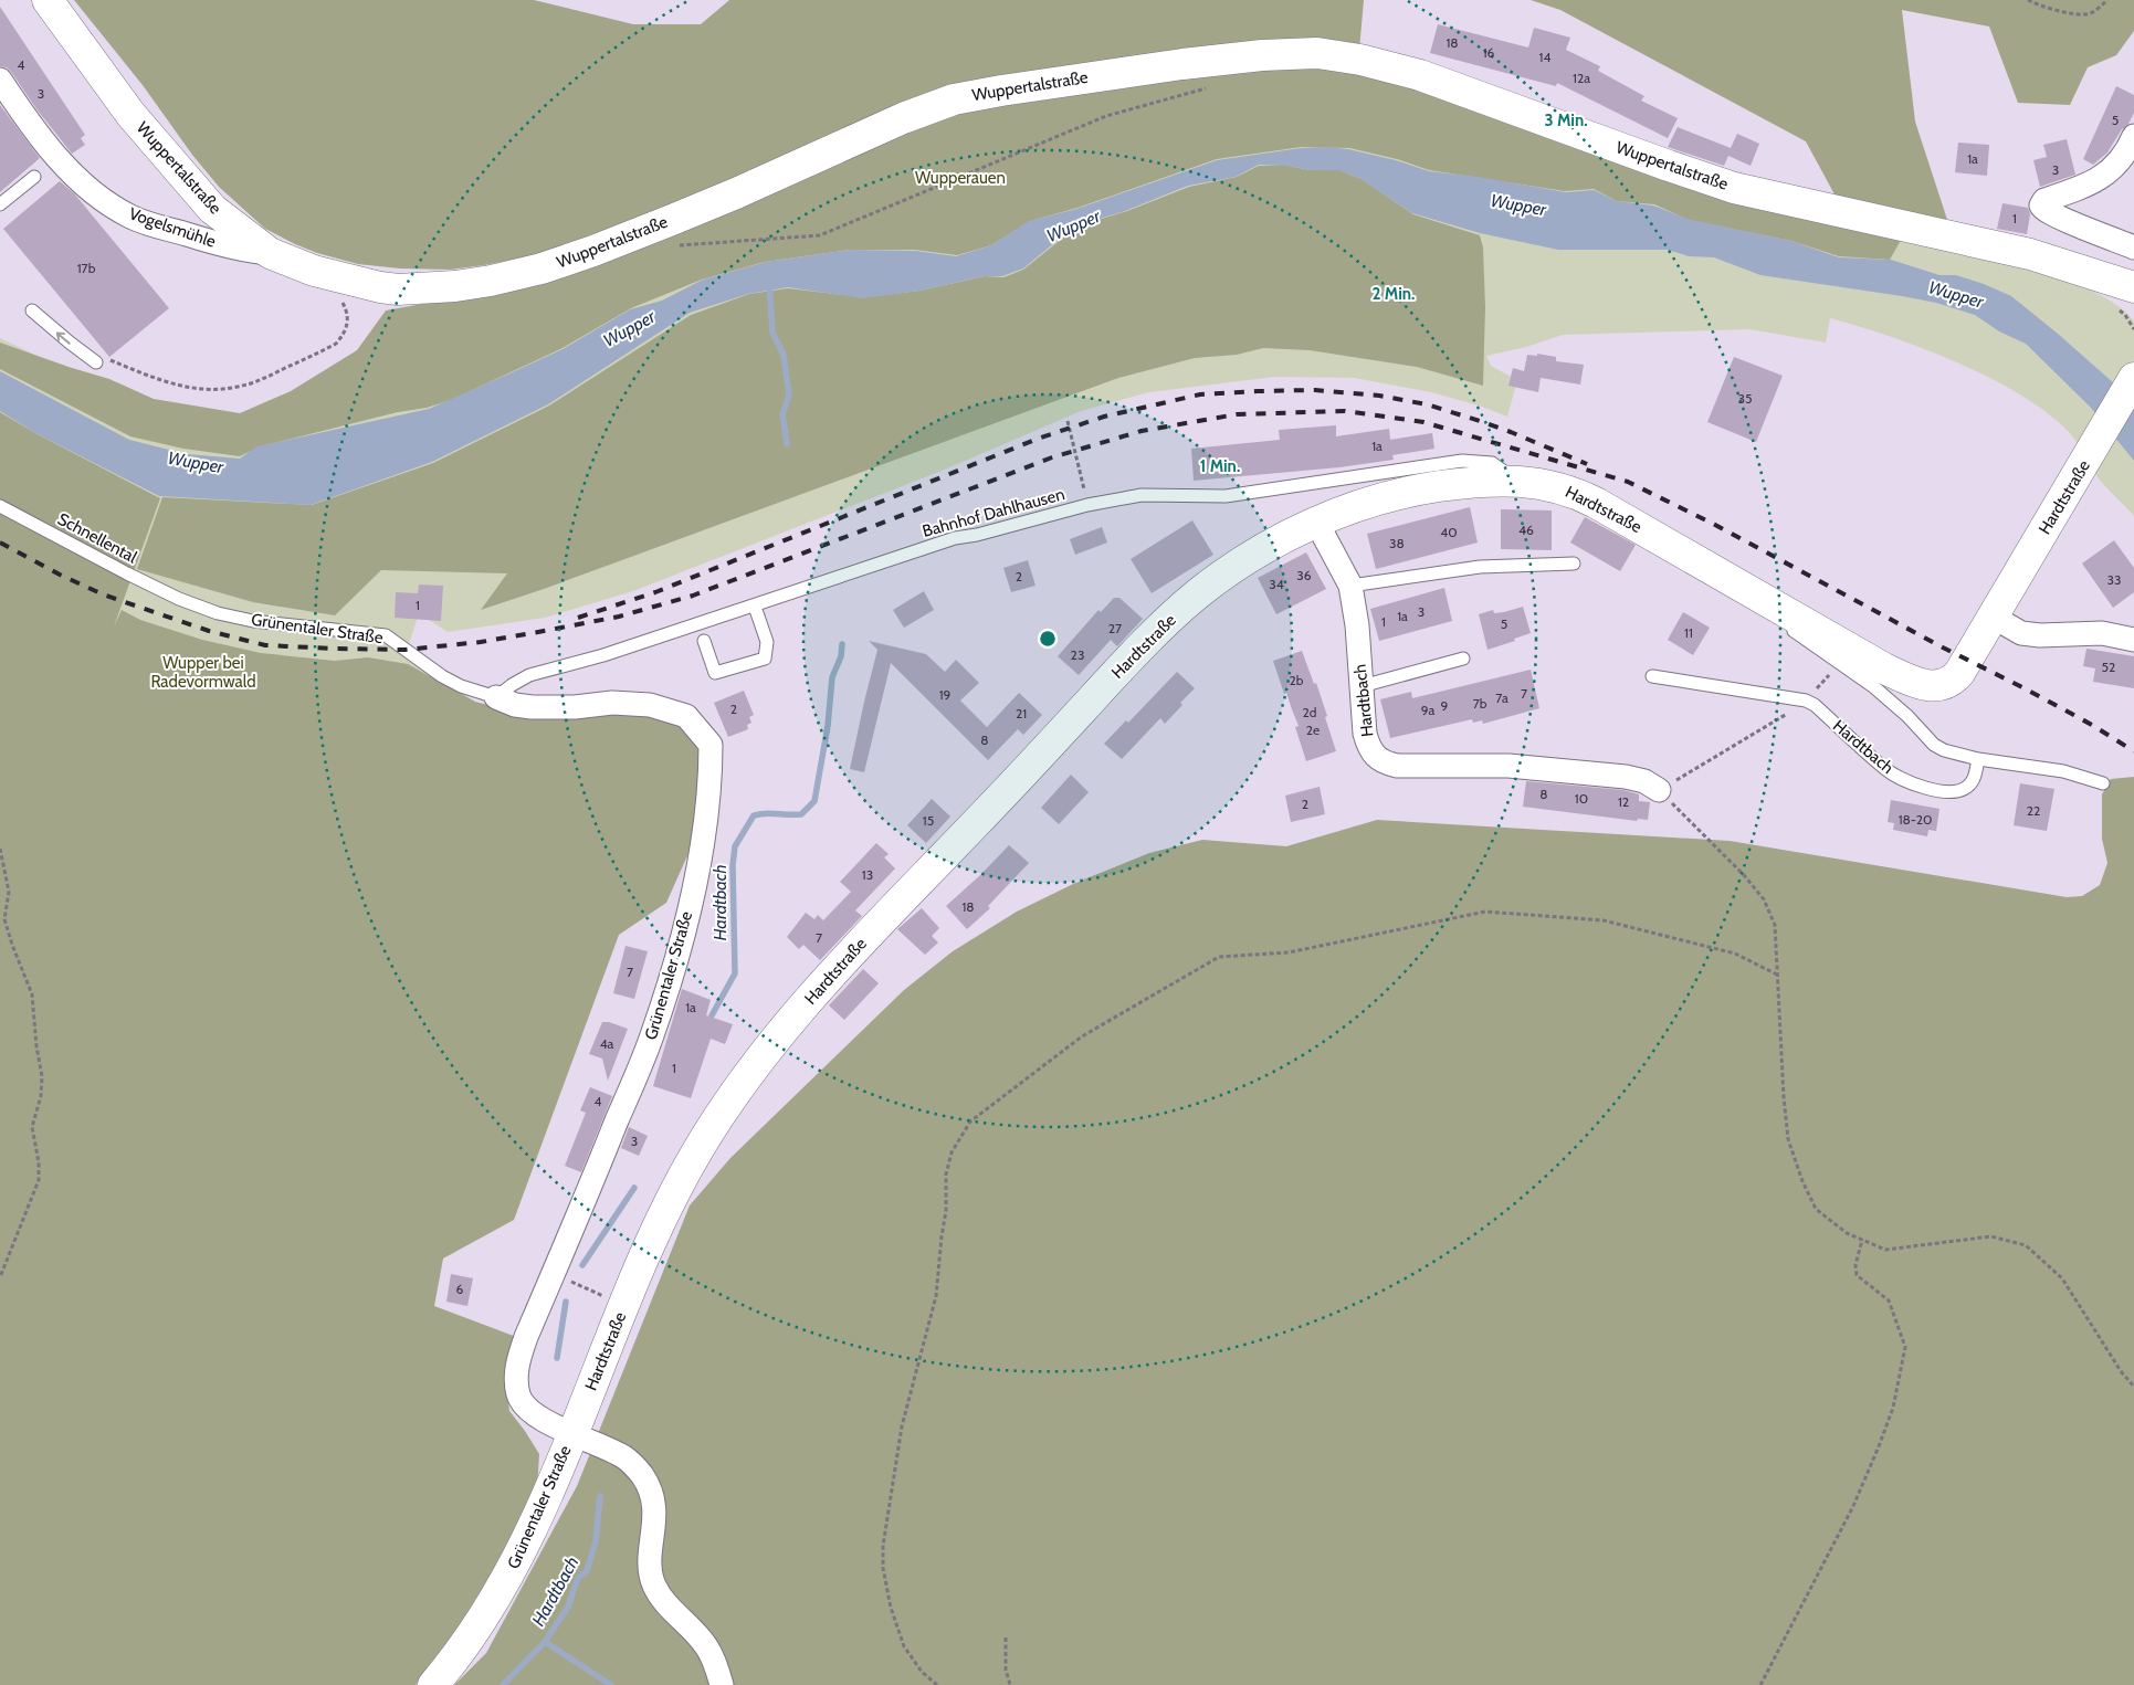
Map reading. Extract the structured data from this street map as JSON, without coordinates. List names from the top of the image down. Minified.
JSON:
{"streets":{"main road":["Wuppertalstraße","Hardtstraße","Grünentaler Straße"],"street":["Vogelsmühle","Hardtbach"],"lane":["Bahnhof Dahlhausen","Schnellental"]},"crossings":[["Wuppertalstraße","Vogelsmühle"],["Hardtstraße","Bahnhof Dahlhausen"],["Hardtstraße","Grünentaler Straße"],["Hardtstraße","Hardtbach"],["Bahnhof Dahlhausen","Grünentaler Straße"],["Schnellental","Grünentaler Straße"]],"water":["Wupper","Hardtbach"],"parks":["Wupperauen","Wupper bei Radevormwald"],"house_numbers":["18","16","14","4","12a","3","5","1a","3","1","17b","35","1a","46","40","38","36","2","33","34","1","3","1a","1","5","27","11","23","52","2b","7","19","7a","7b","9","2","9a","2d","21","2e","8","8","10","12","2","22","18-20","15","13","18","7","7","1a","4a","1","4","3","6"],"rings":["3 Min.","2 Min.","1 Min."]}
